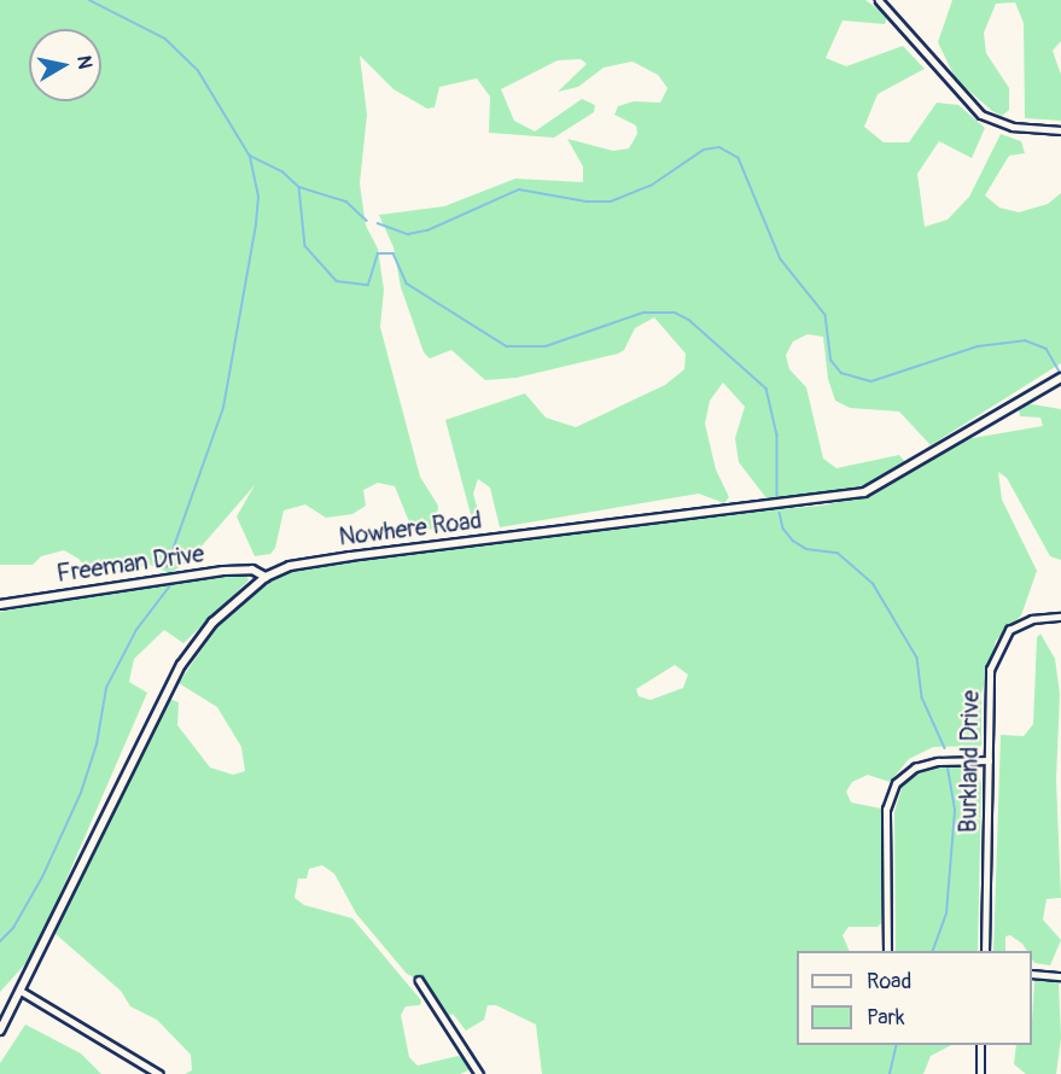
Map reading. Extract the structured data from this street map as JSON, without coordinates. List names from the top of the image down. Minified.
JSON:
{"streets":{"street":["Nowhere Road","Freeman Drive","Burkland Drive"]},"crossings":[["Nowhere Road","Freeman Drive"]],"legend":["Road","Park"],"north":"right"}
